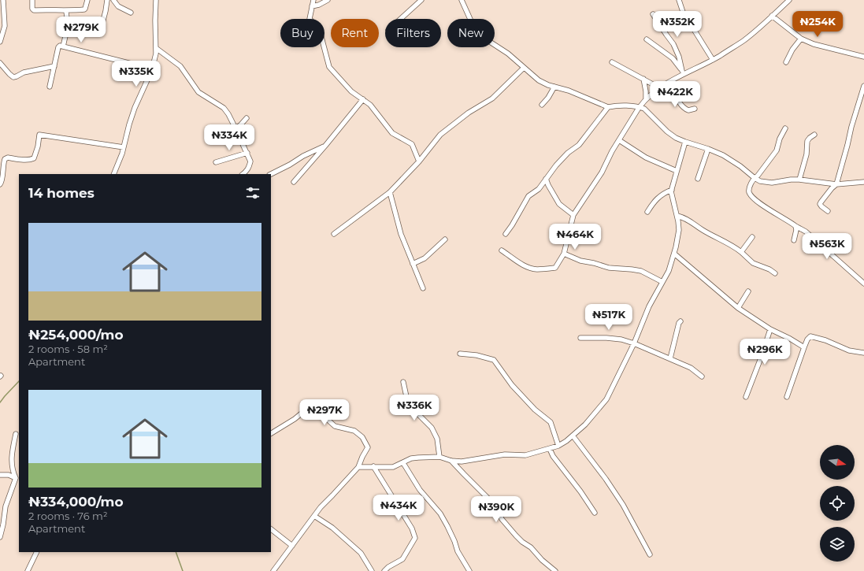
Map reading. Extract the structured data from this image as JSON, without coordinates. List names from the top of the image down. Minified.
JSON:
{"north":"right","page":{"price":["₦352K","₦254K","₦279K","₦335K","₦422K","₦334K","₦464K","₦563K","₦517K","₦296K","₦336K","₦297K","₦434K","₦390K"],"chip":["Buy","Rent","Filters","New"],"heading":"14 homes","list":[{"name":"₦254,000/mo","note":"2 rooms · 58 m² · Apartment"},{"name":"₦334,000/mo","note":"2 rooms · 76 m² · Apartment"}]}}
